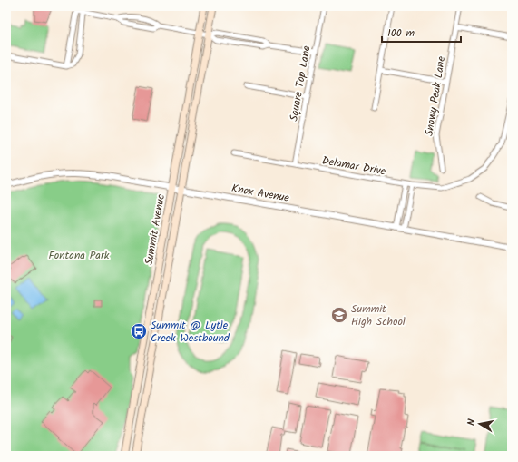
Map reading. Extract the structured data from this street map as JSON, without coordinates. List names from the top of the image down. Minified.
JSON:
{"streets":{"main road":["Summit Avenue"],"street":["Square Top Lane","Snowy Peak Lane","Delamar Drive","Knox Avenue"]},"crossings":[["Square Top Lane","Delamar Drive"],["Knox Avenue","Summit Avenue"]],"parks":["Fontana Park"],"places":{"school or university":["Summit High School"],"bus stop":["Summit @ Lytle Creek Westbound"]},"scale_bar":"100 m","north":"left"}
